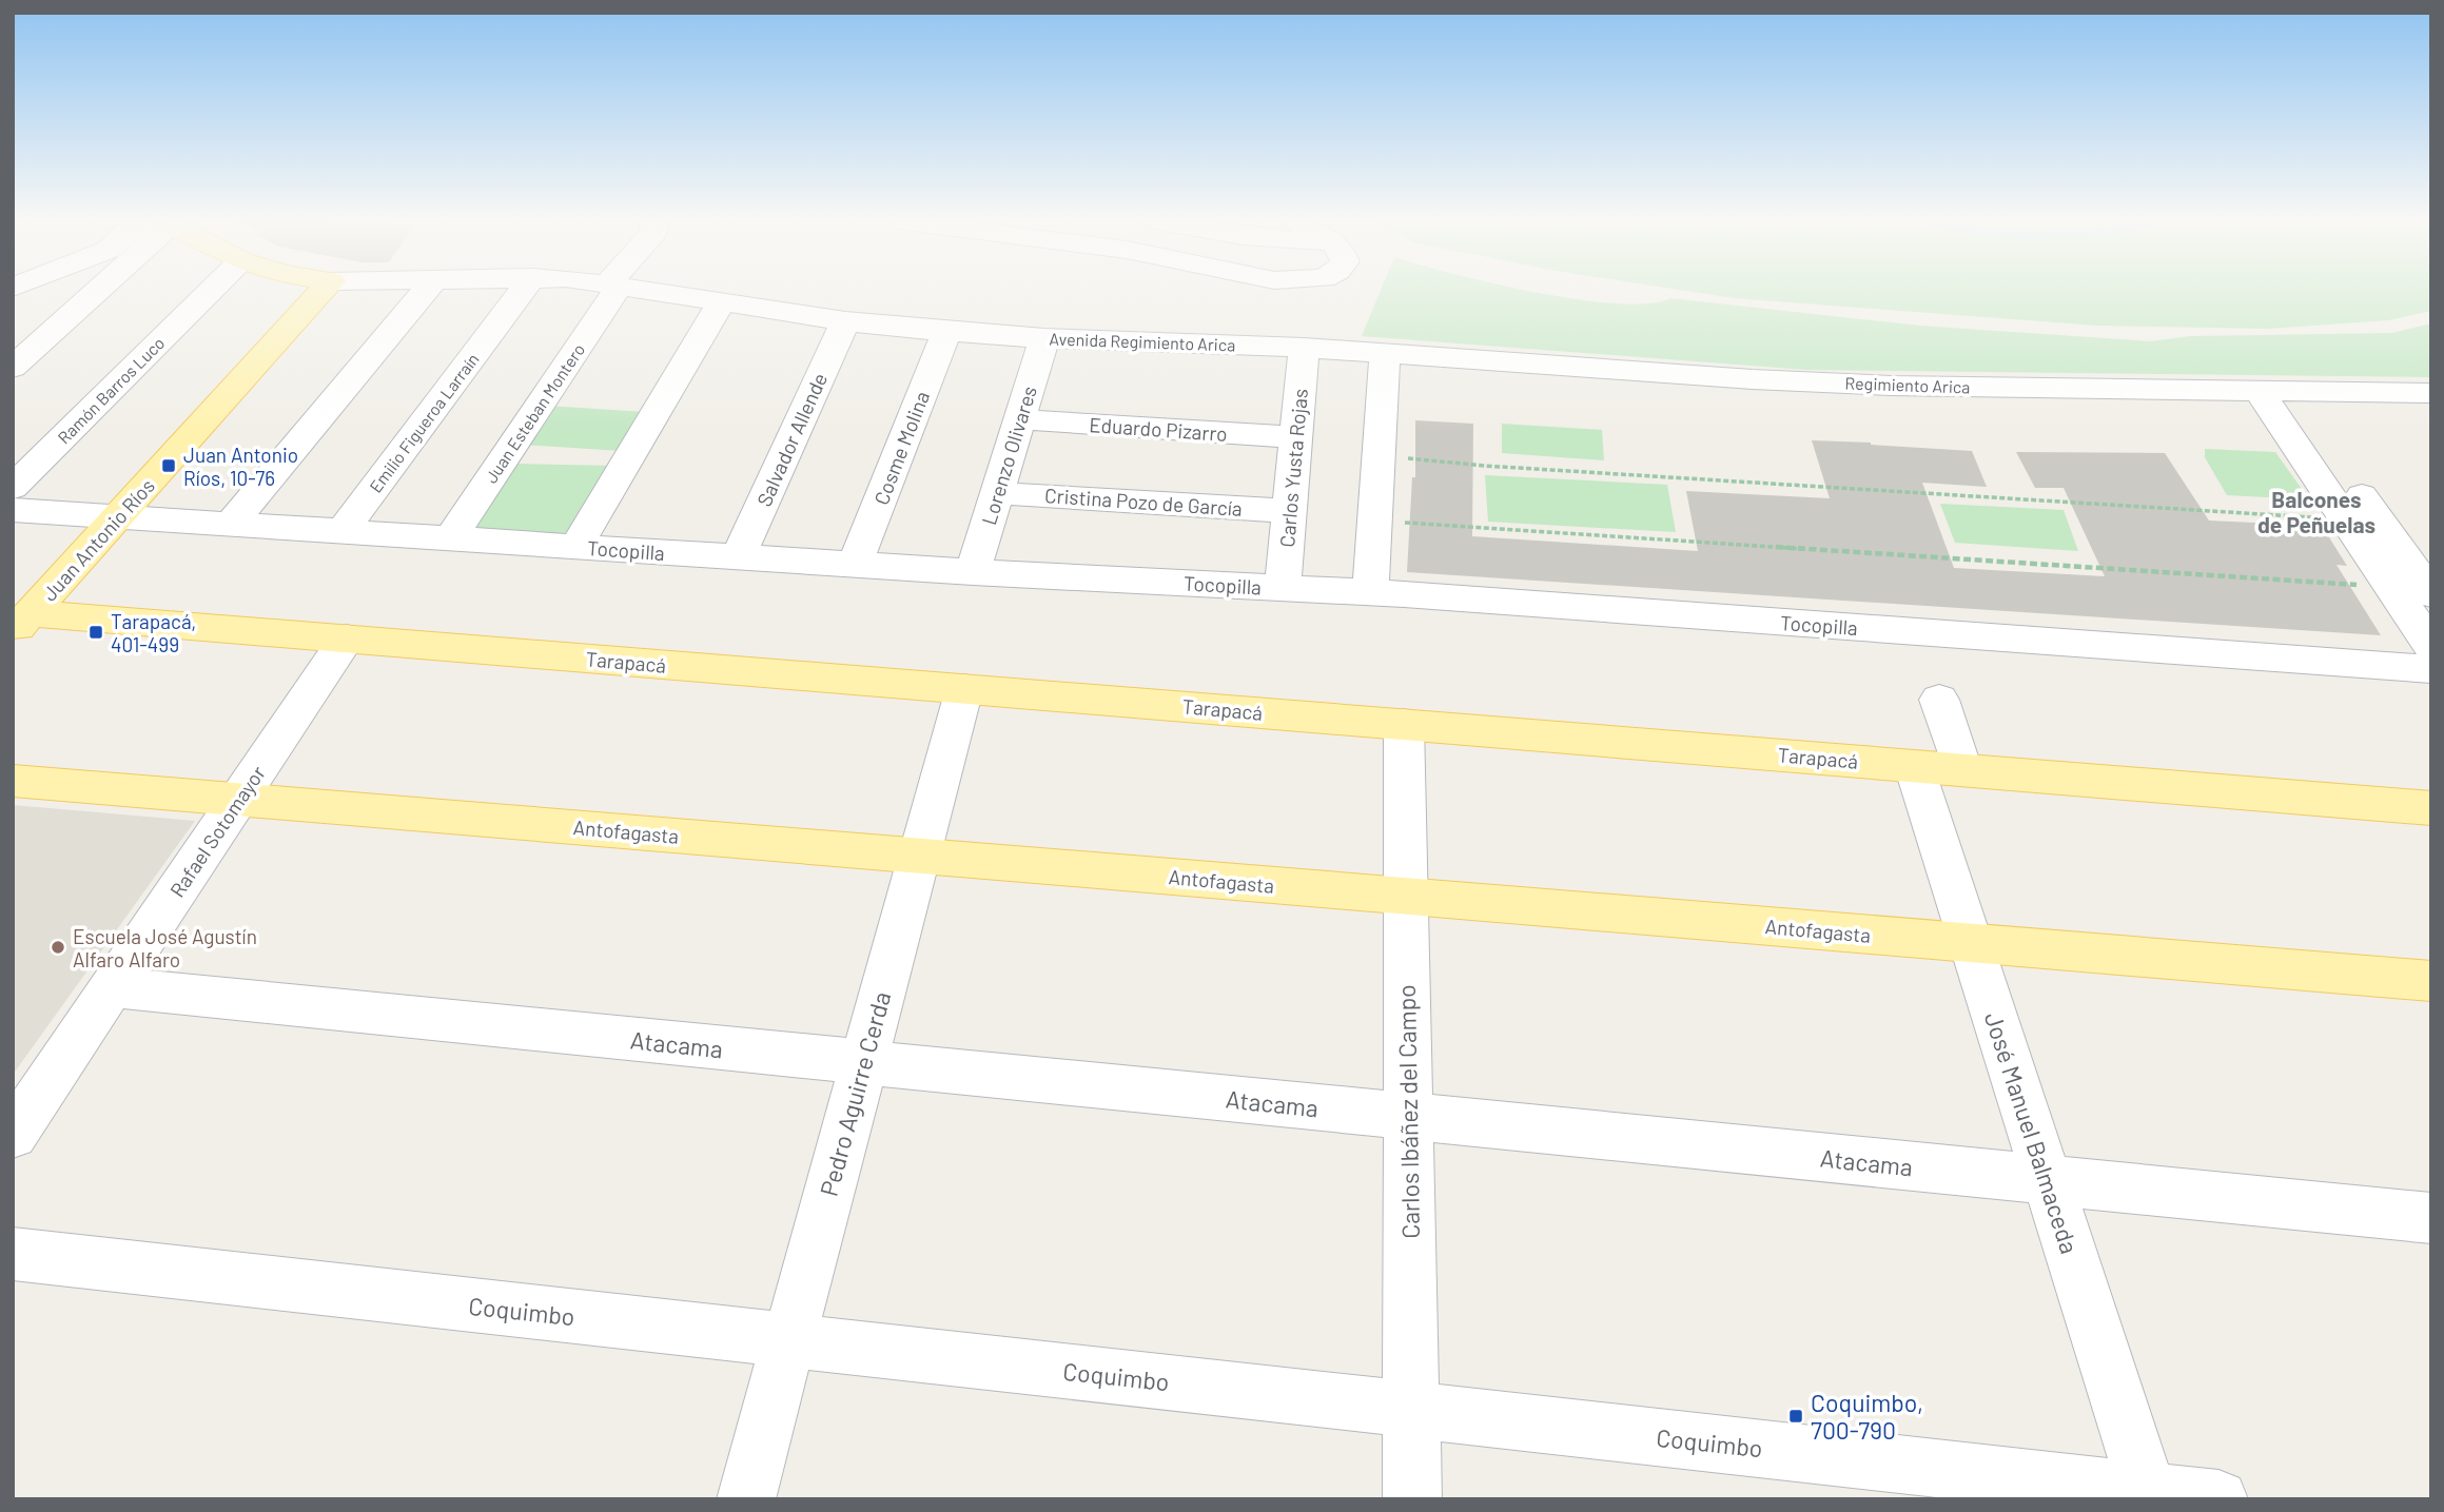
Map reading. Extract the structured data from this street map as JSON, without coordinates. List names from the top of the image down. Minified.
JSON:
{"streets":{"main road":["Juan Antonio Ríos","Tarapacá","Antofagasta"],"street":["Avenida Regimiento Arica","Regimiento Arica","Ramón Barros Luco","Juan Esteban Montero","Emilio Figueroa Larraín","Eduardo Pizarro","Salvador Allende","Cosme Molina","Lorenzo Olivares","Carlos Yusta Rojas","Cristina Pozo de García","Tocopilla","Rafael Sotomayor","Atacama","Pedro Aguirre Cerda","Carlos Ibáñez del Campo","José Manuel Balmaceda","Coquimbo"]},"crossings":[["Avenida Regimiento Arica","Regimiento Arica"],["Avenida Regimiento Arica","Salvador Allende"],["Avenida Regimiento Arica","Cosme Molina"],["Avenida Regimiento Arica","Lorenzo Olivares"],["Avenida Regimiento Arica","Carlos Yusta Rojas"],["Juan Esteban Montero","Tocopilla"],["Emilio Figueroa Larraín","Tocopilla"],["Eduardo Pizarro","Lorenzo Olivares"],["Eduardo Pizarro","Carlos Yusta Rojas"],["Salvador Allende","Tocopilla"],["Cosme Molina","Tocopilla"],["Lorenzo Olivares","Cristina Pozo de García"],["Lorenzo Olivares","Tocopilla"],["Carlos Yusta Rojas","Cristina Pozo de García"],["Carlos Yusta Rojas","Tocopilla"],["Juan Antonio Ríos","Tocopilla"],["Juan Antonio Ríos","Tarapacá"],["Tarapacá","Rafael Sotomayor"],["Tarapacá","Pedro Aguirre Cerda"],["Tarapacá","Carlos Ibáñez del Campo"],["Tarapacá","José Manuel Balmaceda"],["Rafael Sotomayor","Antofagasta"],["Rafael Sotomayor","Atacama"],["Antofagasta","Pedro Aguirre Cerda"],["Antofagasta","Carlos Ibáñez del Campo"],["Antofagasta","José Manuel Balmaceda"],["Atacama","Pedro Aguirre Cerda"],["Atacama","Carlos Ibáñez del Campo"],["Atacama","José Manuel Balmaceda"],["Pedro Aguirre Cerda","Coquimbo"],["Carlos Ibáñez del Campo","Coquimbo"],["José Manuel Balmaceda","Coquimbo"]],"districts":["Balcones de Peñuelas"],"places":{"transit":["Juan Antonio Ríos, 10-76","Tarapacá, 401-499","Coquimbo, 700-790"],"other":["Escuela José Agustín Alfaro Alfaro"]}}
